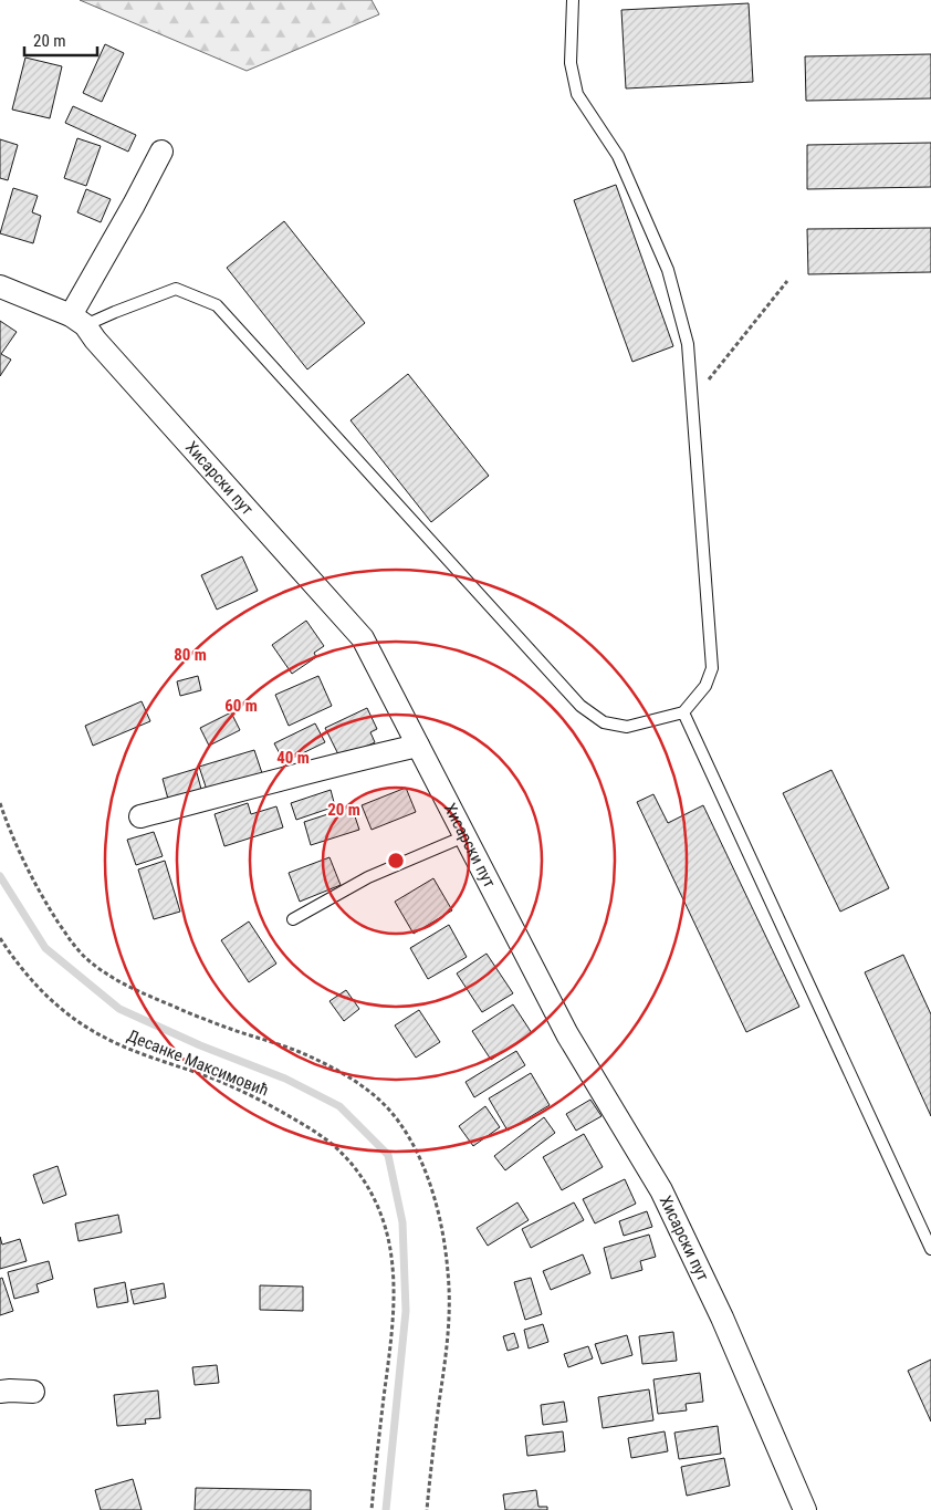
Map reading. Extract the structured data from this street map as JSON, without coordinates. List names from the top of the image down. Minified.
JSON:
{"streets":{"street":["Хисарски пут"],"path":["Десанке Максимовић"]},"scale_bar":"20 m","rings":["80 m","60 m","40 m","20 m"]}
